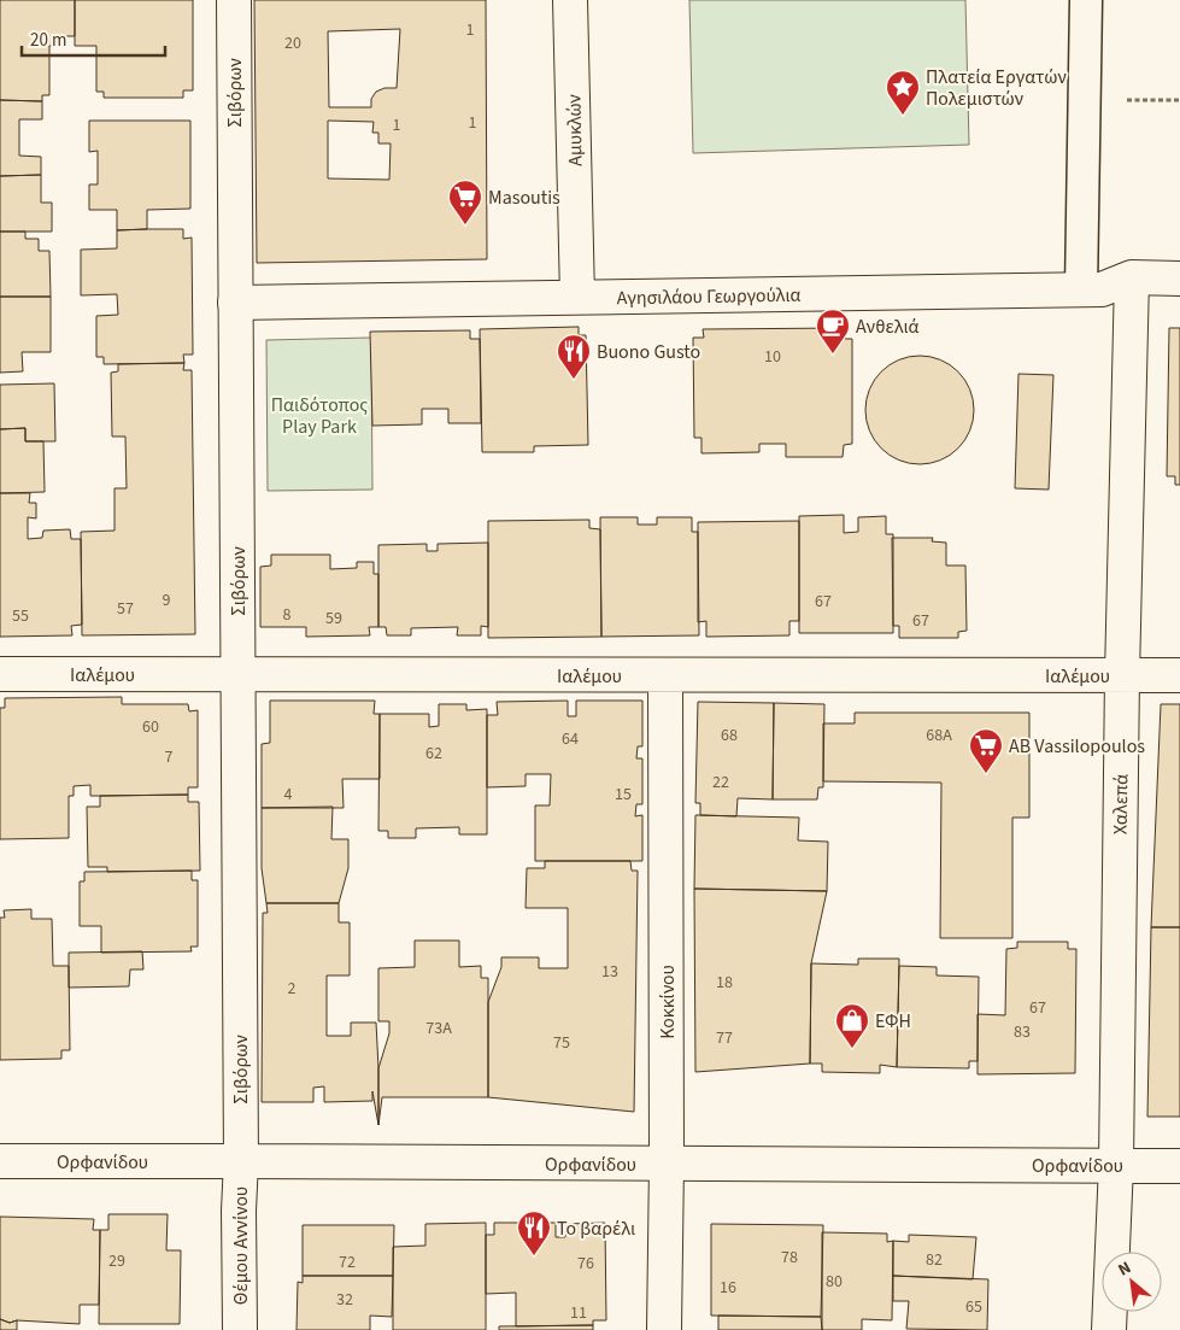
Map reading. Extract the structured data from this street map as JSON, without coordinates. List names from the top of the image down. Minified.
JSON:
{"streets":{"street":["Σιβόρων","Αμυκλών","Αγησιλάου Γεωργούλια","Ιαλέμου","Χαλεπά","Κοκκίνου","Ορφανίδου","Θέμου Αννίνου"]},"crossings":[["Σιβόρων","Αγησιλάου Γεωργούλια"],["Σιβόρων","Ιαλέμου"],["Σιβόρων","Ορφανίδου"],["Σιβόρων","Θέμου Αννίνου"],["Αμυκλών","Αγησιλάου Γεωργούλια"],["Αγησιλάου Γεωργούλια","Χαλεπά"],["Ιαλέμου","Χαλεπά"],["Ιαλέμου","Κοκκίνου"],["Χαλεπά","Ορφανίδου"],["Κοκκίνου","Ορφανίδου"],["Ορφανίδου","Θέμου Αννίνου"]],"parks":["Παιδότοπος Play Park"],"places":{"place":["Πλατεία Εργατών Πολεμιστών"],"supermarket":["Masoutis","AB Vassilopoulos"],"cafe":["Ανθελιά"],"restaurant":["Buono Gusto","Το βαρέλι"],"shop":["ΕΦΗ"]},"house_numbers":["1","20","1","1","10","9","67","57","8","55","59","67","60","68","68Α","64","62","7","22","4","15","13","18","2","67","73Α","83","77","75","78","82","29","72","76","80","16","32","65","11"],"scale_bar":"20 m","north":"top left"}
